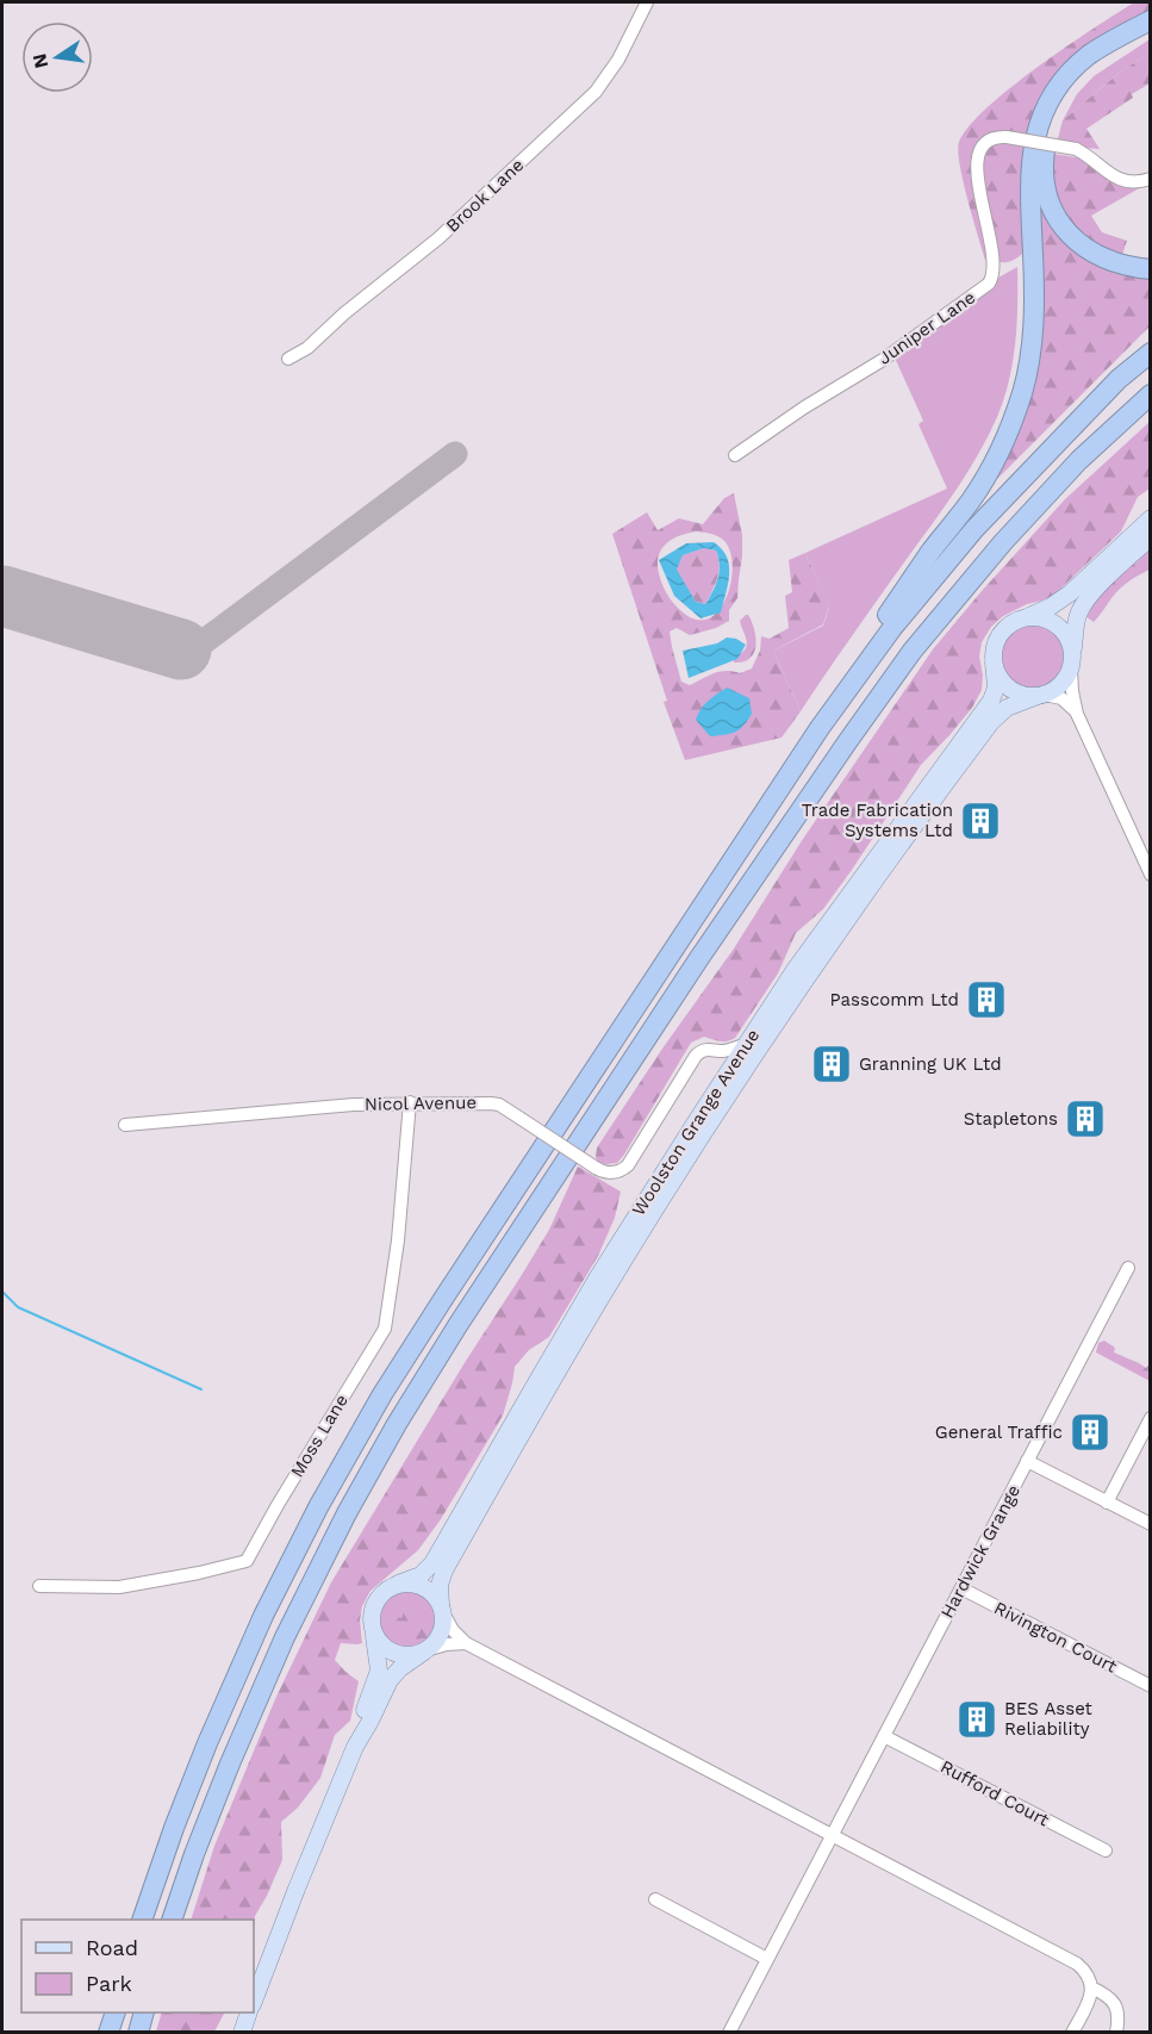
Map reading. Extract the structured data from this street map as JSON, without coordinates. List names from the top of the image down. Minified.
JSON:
{"streets":{"main road":["Woolston Grange Avenue"],"street":["Brook Lane","Juniper Lane","Nicol Avenue","Moss Lane","Hardwick Grange","Rivington Court","Rufford Court"]},"crossings":[["Nicol Avenue","Woolston Grange Avenue"],["Nicol Avenue","Moss Lane"],["Hardwick Grange","Rivington Court"],["Hardwick Grange","Rufford Court"]],"places":{"building":["Trade Fabrication Systems Ltd","Passcomm Ltd","Granning UK Ltd","Stapletons","General Traffic","BES Asset Reliability"]},"legend":["Road","Park"],"north":"left"}
